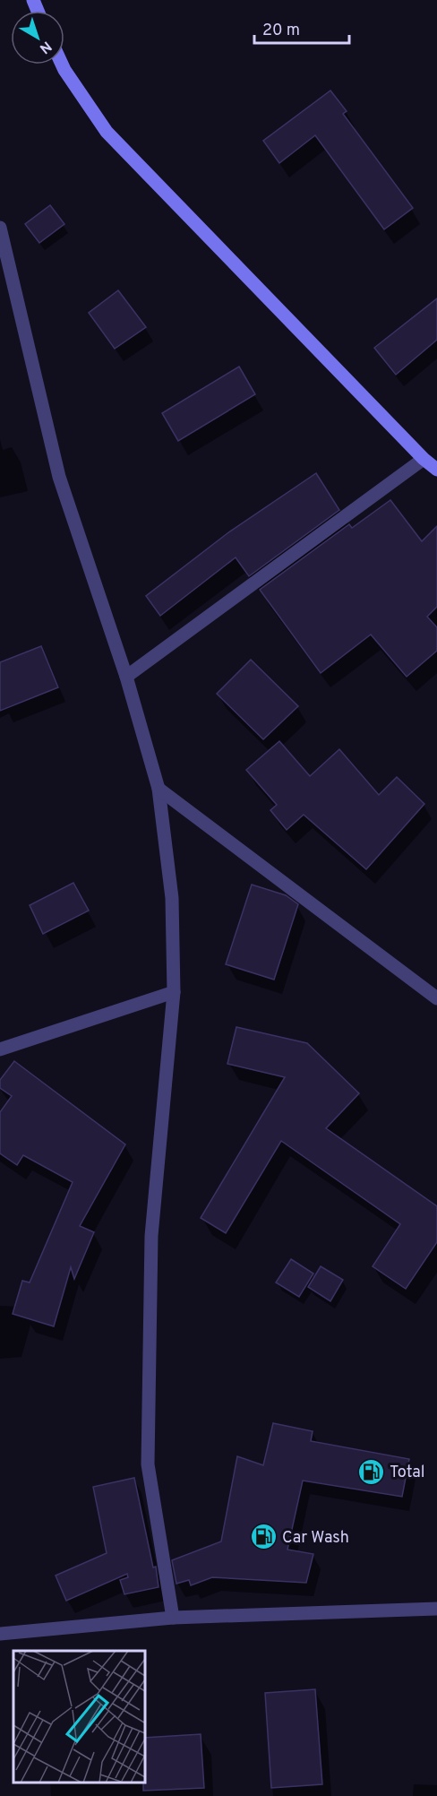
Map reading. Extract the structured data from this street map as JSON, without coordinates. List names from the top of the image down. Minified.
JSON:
{"places":{"fuel station":["Total","Car Wash"]},"scale_bar":"20 m","north":"bottom right"}
